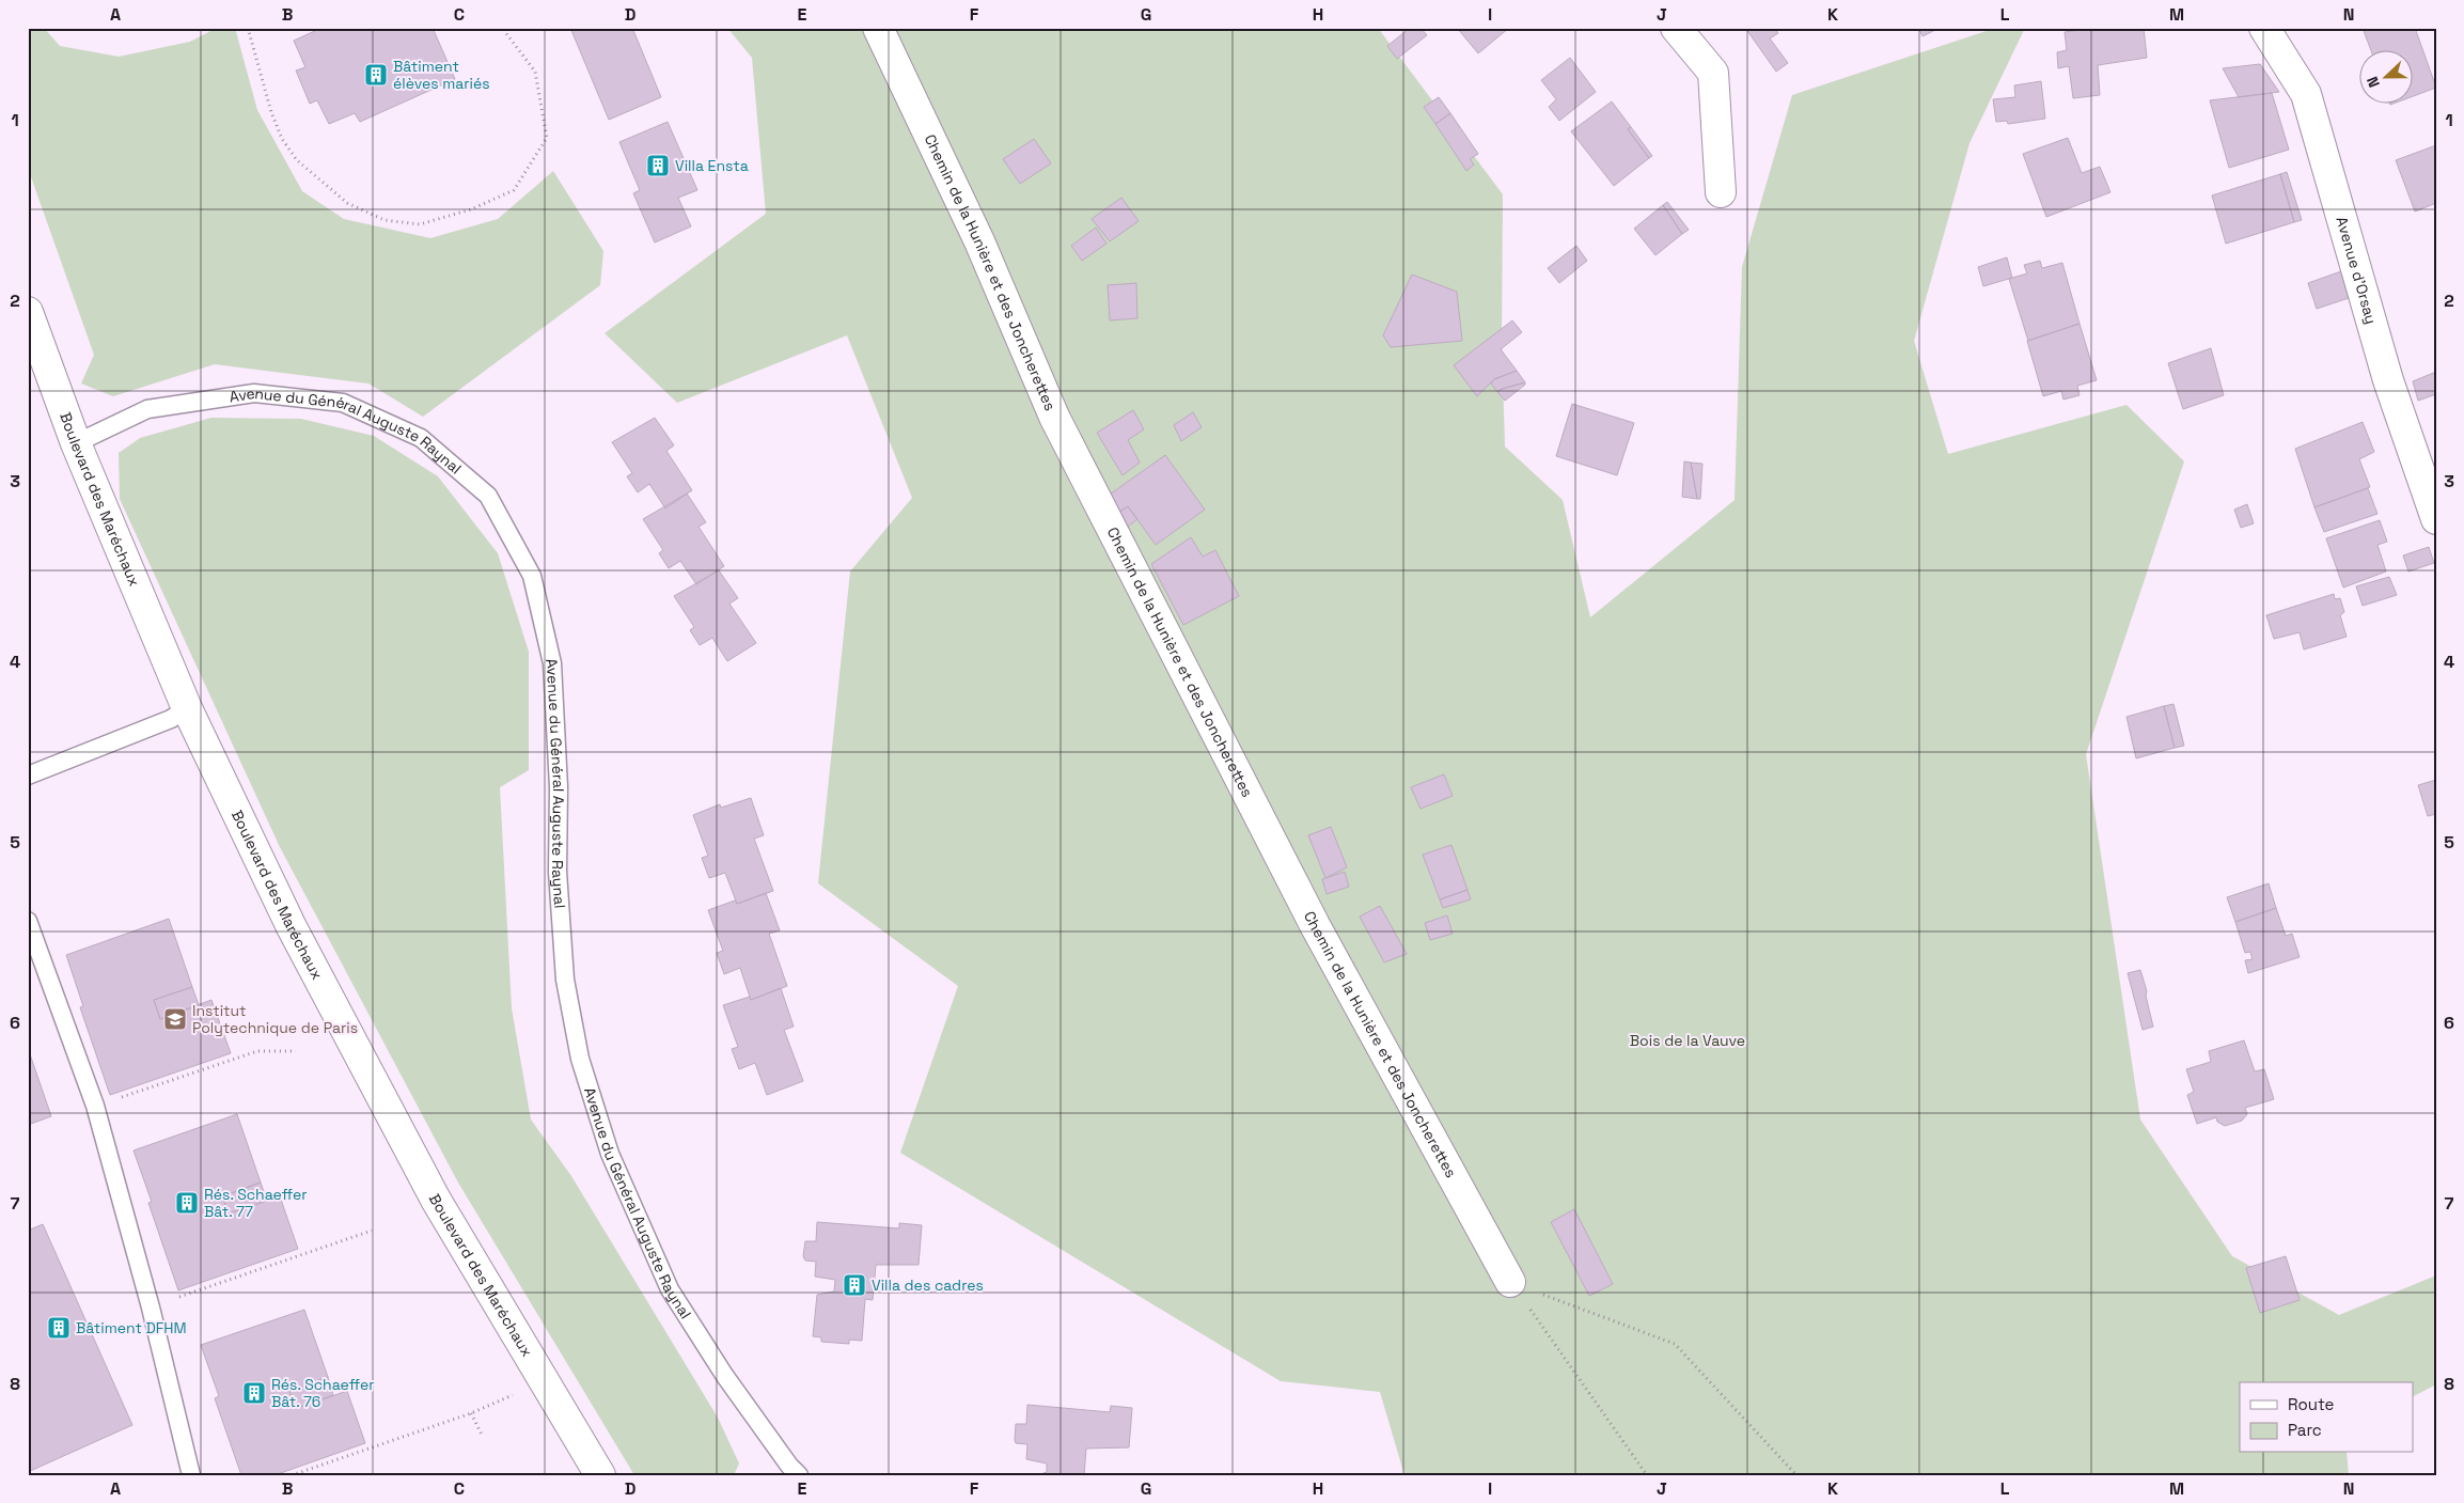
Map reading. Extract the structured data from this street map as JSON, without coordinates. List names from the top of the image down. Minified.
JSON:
{"streets":{"street":["Avenue d'Orsay","Chemin de la Hunière et des Joncherettes","Boulevard des Maréchaux"],"lane":["Avenue du Général Auguste Raynal"]},"crossings":[["Avenue du Général Auguste Raynal","Boulevard des Maréchaux"]],"parks":["Bois de la Vauve"],"places":{"building":["Bâtiment élèves mariés","Villa Ensta","Rés. Schaeffer Bât. 77","Villa des cadres","Bâtiment DFHM","Rés. Schaeffer Bât. 76"],"school or university":["Institut Polytechnique de Paris"]},"legend":["Route","Parc"],"north":"left","grid":{"columns":["A","B","C","D","E","F","G","H","I","J","K","L","M","N"],"rows":["1","2","3","4","5","6","7","8"]}}
